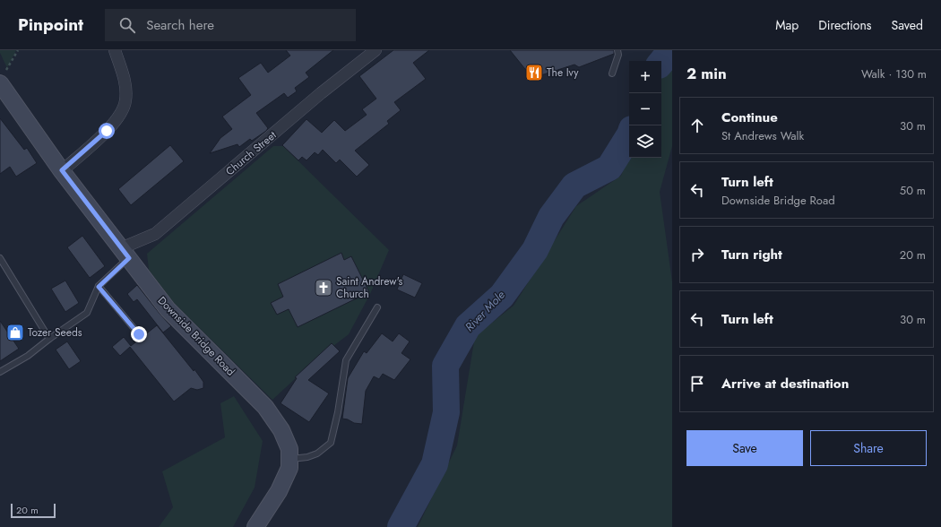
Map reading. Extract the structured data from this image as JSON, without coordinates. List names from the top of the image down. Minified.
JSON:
{"streets":{"street":["Church Street","Downside Bridge Road"]},"crossings":[["Church Street","Downside Bridge Road"]],"water":["River Mole"],"places":{"restaurant":["The Ivy"],"church":["Saint Andrew's Church"],"shop":["Tozer Seeds"]},"scale_bar":"20 m","page":{"header":"Pinpoint","search":"Search here","nav":["Map","Directions","Saved"],"heading":["2 min","Walk · 130 m"],"map_buttons":["+","−"],"list":[["Continue","St Andrews Walk","30 m"],["Turn left","Downside Bridge Road","50 m"],["Turn right","20 m"],["Turn left","30 m"],"Arrive at destination"],"buttons":["Save","Share"],"scale":"20 m"}}
